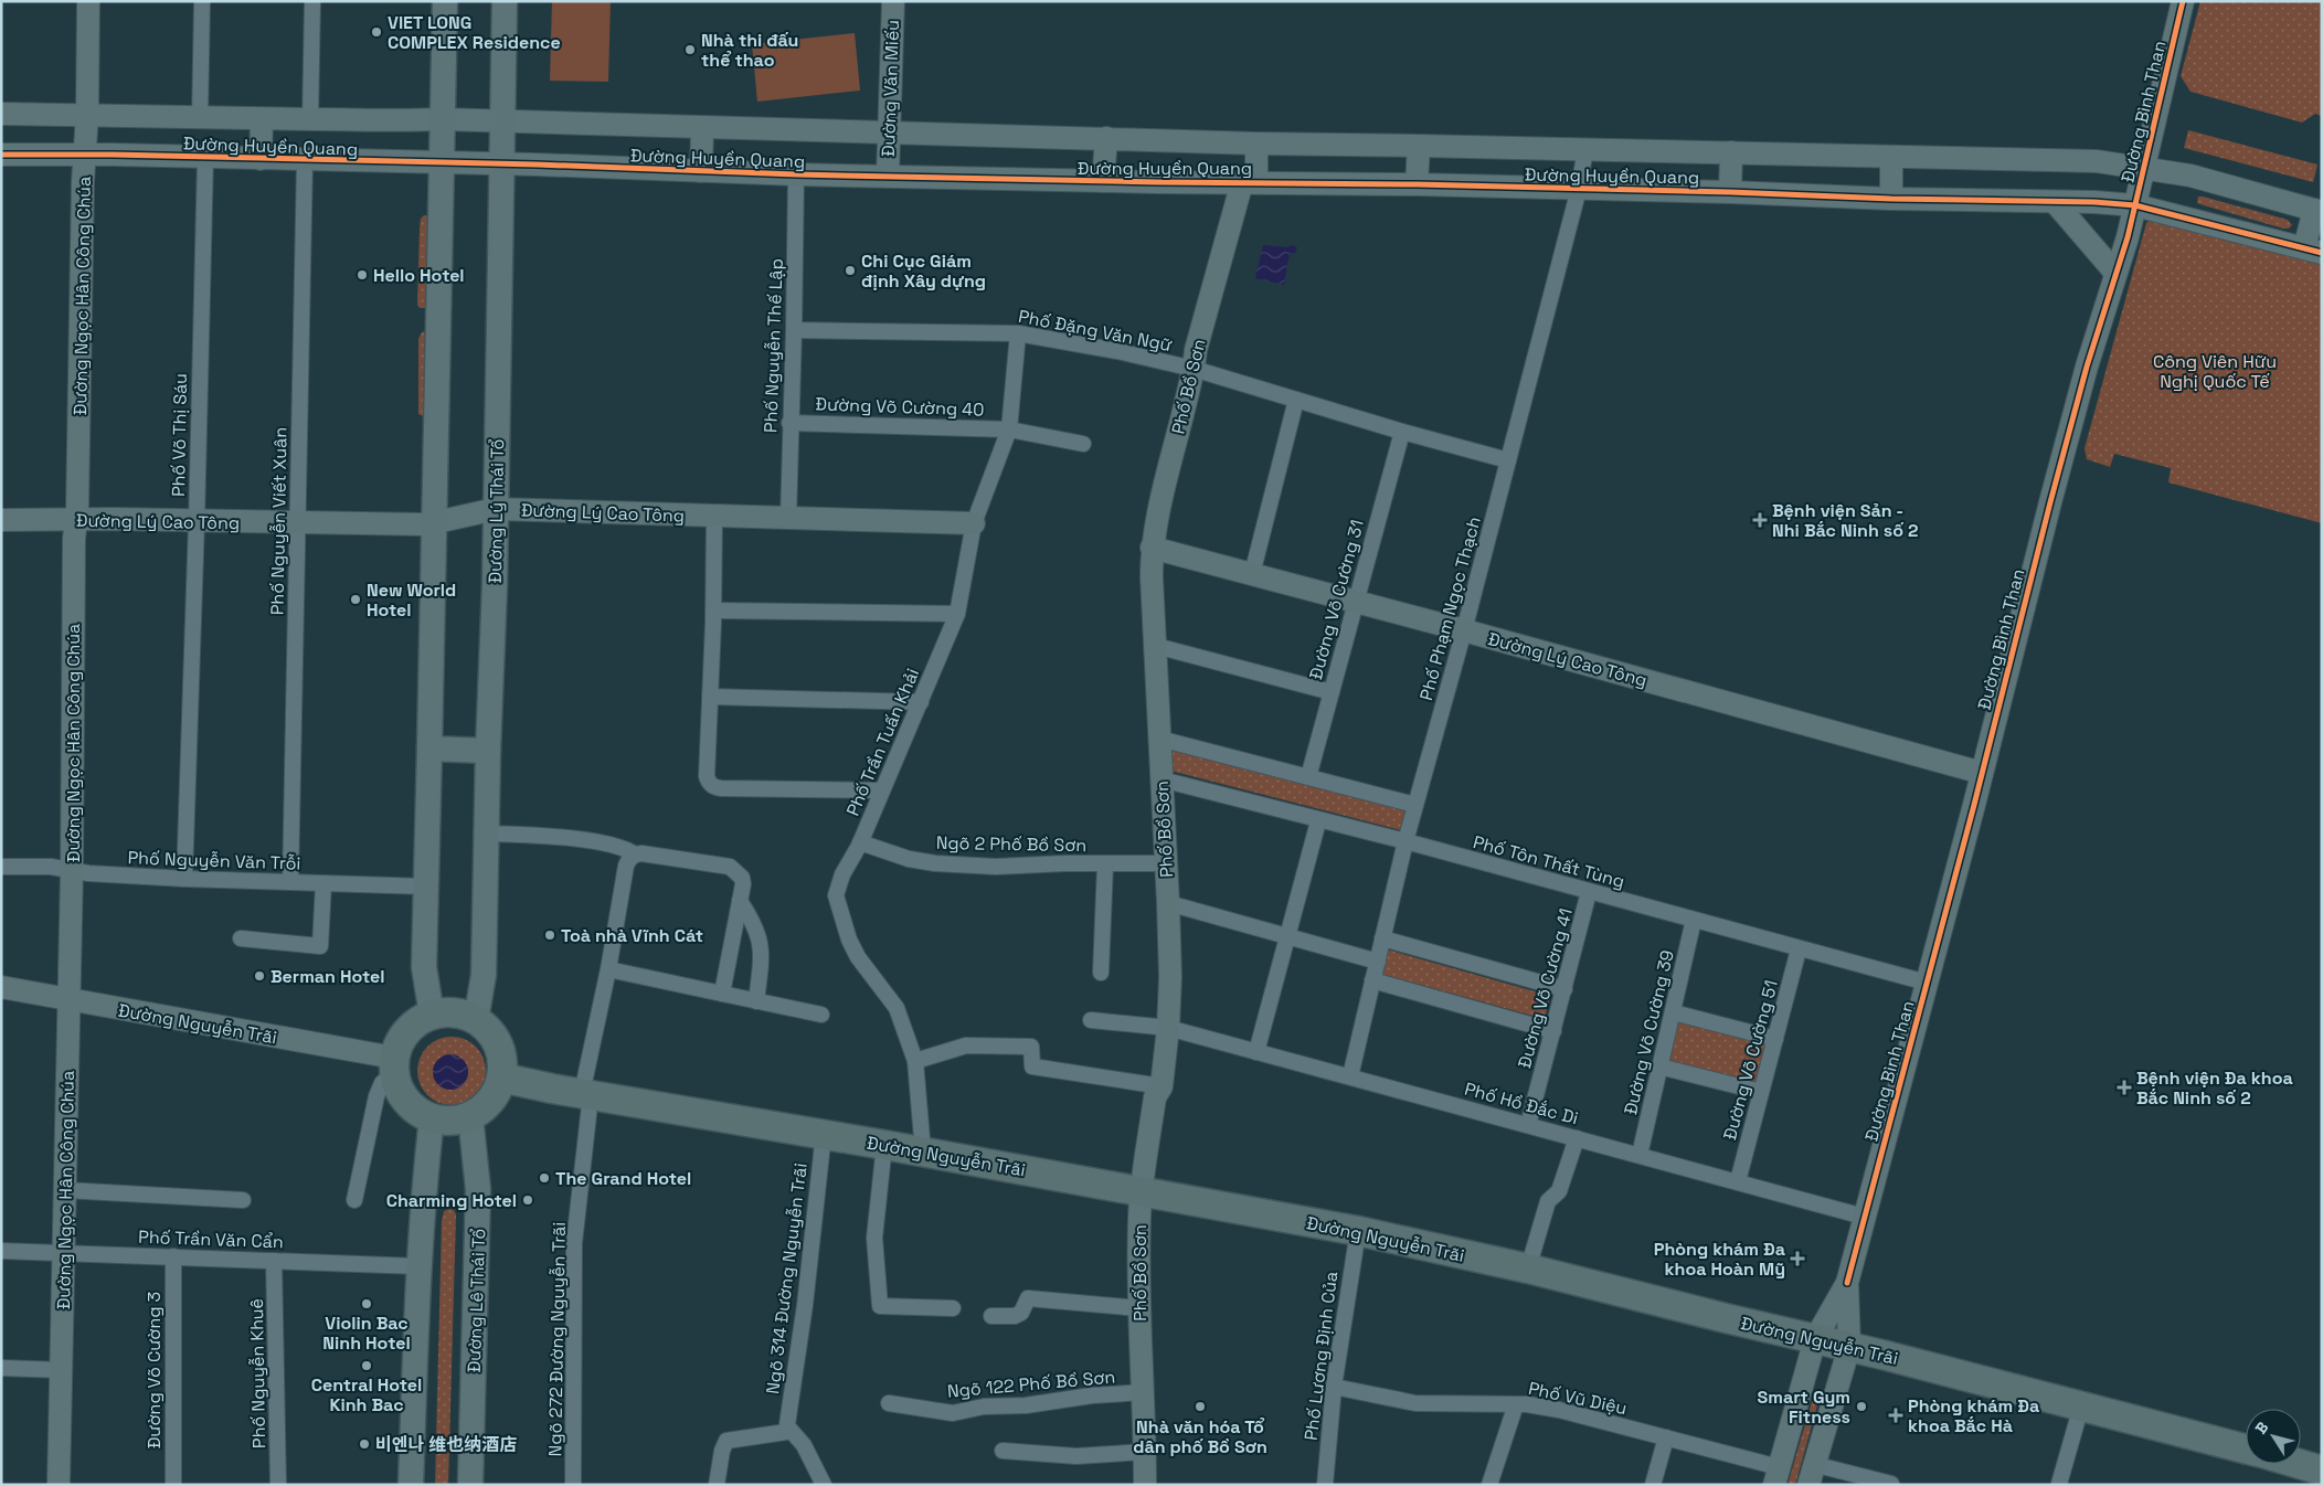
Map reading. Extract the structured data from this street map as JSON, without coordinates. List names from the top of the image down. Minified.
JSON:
{"streets":{"highway":["Đường Nguyễn Trãi"],"main road":["Đường Lý Thái Tổ","Đường Lê Thái Tổ"],"street":["Đường Văn Miếu","Đường Bình Than","Đường Huyền Quang","Đường Ngọc Hân Công Chúa","Phố Đặng Văn Ngữ","Phố Nguyễn Thế Lập","Phố Bồ Sơn","Đường Võ Cường 40","Phố Võ Thị Sáu","Đường Lý Cao Tông","Phố Nguyễn Viết Xuân","Đường Võ Cường 31","Phố Phạm Ngọc Thạch","Phố Trần Tuấn Khải","Ngõ 2 Phố Bồ Sơn","Phố Nguyễn Văn Trỗi","Phố Tôn Thất Tùng","Đường Võ Cường 41","Đường Võ Cường 39","Đường Võ Cường 51","Phố Hồ Đắc Di","Phố Trần Văn Cẩn","Ngõ 314 Đường Nguyễn Trãi","Ngõ 272 Đường Nguyễn Trãi","Phố Lương Định Của","Đường Võ Cường 3","Phố Nguyễn Khuê","Ngõ 122 Phố Bồ Sơn","Phố Vũ Diệu"]},"crossings":[["Đường Văn Miếu","Đường Huyền Quang"],["Đường Bình Than","Đường Huyền Quang"],["Đường Bình Than","Đường Lý Cao Tông"],["Đường Bình Than","Phố Tôn Thất Tùng"],["Đường Bình Than","Đường Nguyễn Trãi"],["Đường Bình Than","Phố Hồ Đắc Di"],["Đường Bình Than","Phố Vũ Diệu"],["Đường Huyền Quang","Đường Ngọc Hân Công Chúa"],["Đường Huyền Quang","Phố Nguyễn Thế Lập"],["Đường Huyền Quang","Phố Bồ Sơn"],["Đường Huyền Quang","Phố Võ Thị Sáu"],["Đường Huyền Quang","Đường Lý Thái Tổ"],["Đường Huyền Quang","Phố Nguyễn Viết Xuân"],["Đường Huyền Quang","Phố Phạm Ngọc Thạch"],["Đường Ngọc Hân Công Chúa","Đường Lý Cao Tông"],["Đường Ngọc Hân Công Chúa","Phố Nguyễn Văn Trỗi"],["Đường Ngọc Hân Công Chúa","Đường Nguyễn Trãi"],["Đường Ngọc Hân Công Chúa","Phố Trần Văn Cẩn"],["Phố Đặng Văn Ngữ","Phố Nguyễn Thế Lập"],["Phố Đặng Văn Ngữ","Phố Bồ Sơn"],["Phố Đặng Văn Ngữ","Đường Võ Cường 31"],["Phố Đặng Văn Ngữ","Phố Phạm Ngọc Thạch"],["Phố Đặng Văn Ngữ","Phố Trần Tuấn Khải"],["Phố Nguyễn Thế Lập","Đường Võ Cường 40"],["Phố Nguyễn Thế Lập","Đường Lý Cao Tông"],["Phố Bồ Sơn","Đường Lý Cao Tông"],["Phố Bồ Sơn","Ngõ 2 Phố Bồ Sơn"],["Phố Bồ Sơn","Phố Tôn Thất Tùng"],["Phố Bồ Sơn","Đường Nguyễn Trãi"],["Phố Bồ Sơn","Phố Hồ Đắc Di"],["Phố Bồ Sơn","Ngõ 122 Phố Bồ Sơn"],["Đường Võ Cường 40","Phố Trần Tuấn Khải"],["Phố Võ Thị Sáu","Đường Lý Cao Tông"],["Phố Võ Thị Sáu","Phố Nguyễn Văn Trỗi"],["Đường Lý Thái Tổ","Đường Lý Cao Tông"],["Đường Lý Thái Tổ","Đường Nguyễn Trãi"],["Đường Lý Thái Tổ","Đường Lê Thái Tổ"],["Đường Lý Cao Tông","Phố Nguyễn Viết Xuân"],["Đường Lý Cao Tông","Đường Võ Cường 31"],["Đường Lý Cao Tông","Phố Phạm Ngọc Thạch"],["Đường Lý Cao Tông","Phố Trần Tuấn Khải"],["Phố Nguyễn Viết Xuân","Phố Nguyễn Văn Trỗi"],["Phố Phạm Ngọc Thạch","Phố Tôn Thất Tùng"],["Phố Phạm Ngọc Thạch","Phố Hồ Đắc Di"],["Phố Trần Tuấn Khải","Ngõ 2 Phố Bồ Sơn"],["Phố Trần Tuấn Khải","Đường Nguyễn Trãi"],["Phố Tôn Thất Tùng","Đường Võ Cường 41"],["Phố Tôn Thất Tùng","Đường Võ Cường 39"],["Phố Tôn Thất Tùng","Đường Võ Cường 51"],["Đường Võ Cường 41","Phố Hồ Đắc Di"],["Đường Nguyễn Trãi","Ngõ 314 Đường Nguyễn Trãi"],["Đường Nguyễn Trãi","Đường Lê Thái Tổ"],["Đường Nguyễn Trãi","Ngõ 272 Đường Nguyễn Trãi"],["Đường Nguyễn Trãi","Phố Lương Định Của"],["Đường Võ Cường 39","Phố Hồ Đắc Di"],["Đường Võ Cường 51","Phố Hồ Đắc Di"],["Phố Trần Văn Cẩn","Đường Võ Cường 3"],["Phố Trần Văn Cẩn","Phố Nguyễn Khuê"],["Phố Lương Định Của","Phố Vũ Diệu"]],"parks":["Công Viên Hữu Nghị Quốc Tế"],"places":{"other":["VIET LONG COMPLEX Residence","Nhà thi đấu thể thao","Chi Cục Giám định Xây dựng","Hello Hotel","New World Hotel","Toà nhà Vĩnh Cát","Berman Hotel","The Grand Hotel","Charming Hotel","Violin Bac Ninh Hotel","Central Hotel Kinh Bac","Nhà văn hóa Tổ dân phố Bồ Sơn","Smart Gym Fitness","비엔나 维也纳酒店"],"health":["Bệnh viện Sản - Nhi Bắc Ninh số 2","Bệnh viện Đa khoa Bắc Ninh số 2","Phòng khám Đa khoa Hoàn Mỹ","Phòng khám Đa khoa Bắc Hà"]},"north":"top left"}
